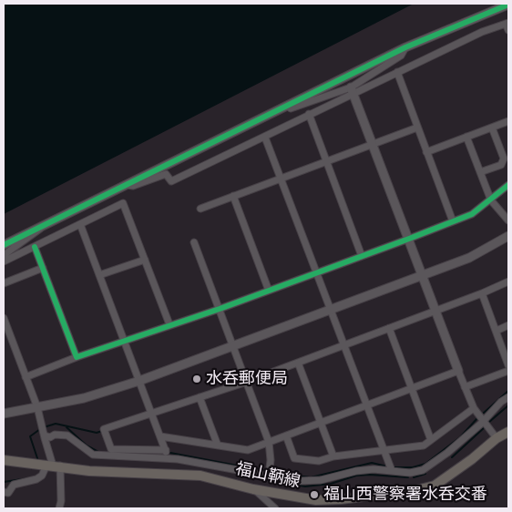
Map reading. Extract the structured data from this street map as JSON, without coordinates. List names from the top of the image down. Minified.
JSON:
{"streets":{"main road":["福山鞆線"]},"places":["水呑郵便局","福山西警察署水呑交番"]}
